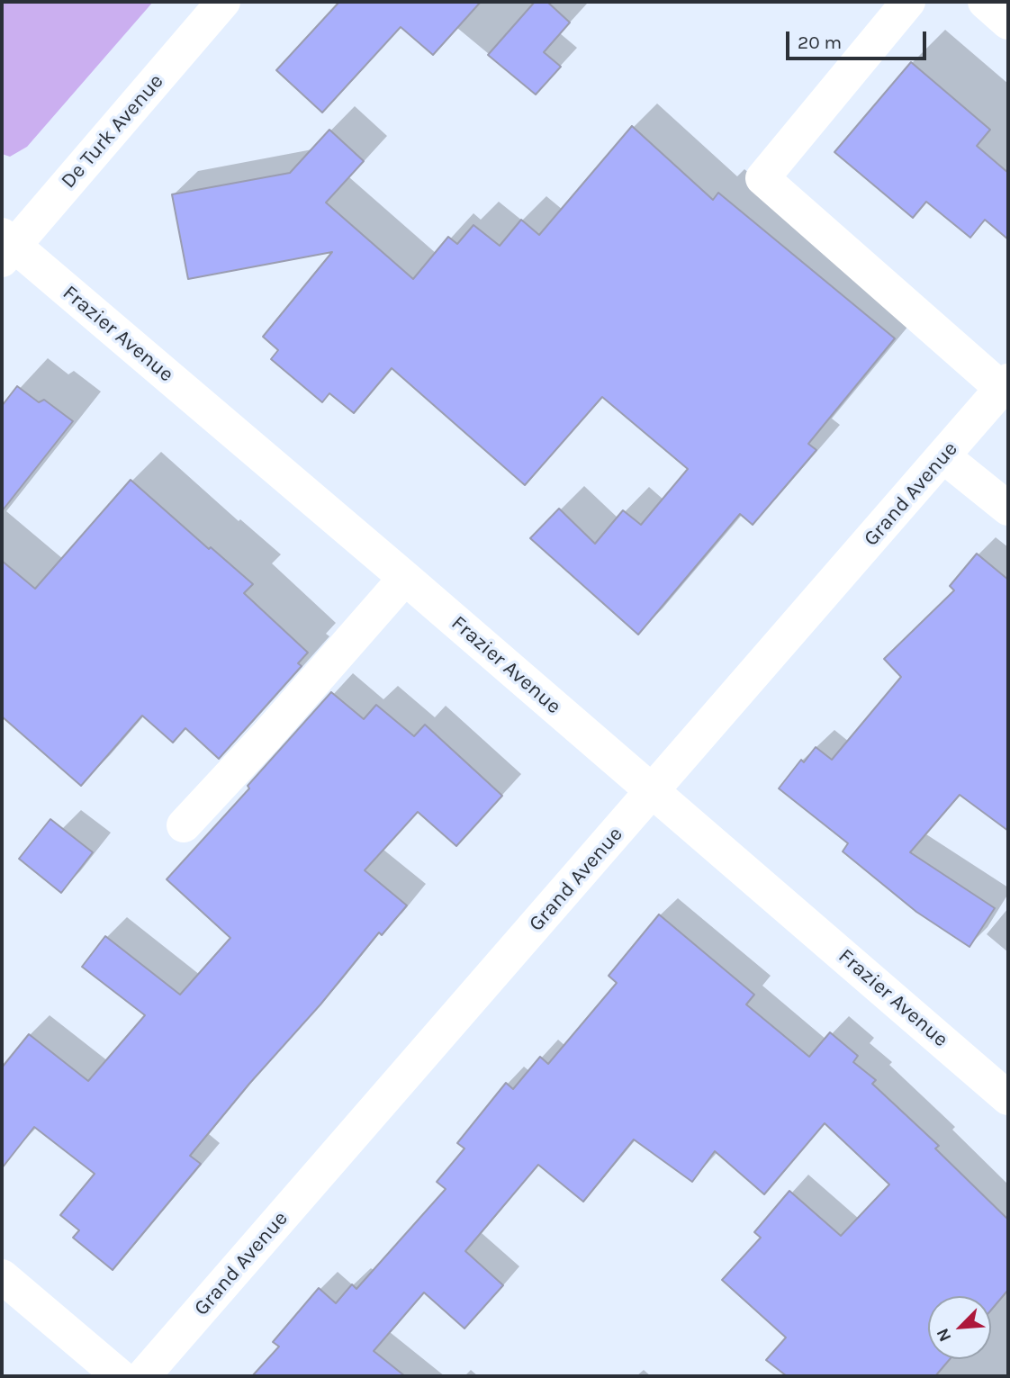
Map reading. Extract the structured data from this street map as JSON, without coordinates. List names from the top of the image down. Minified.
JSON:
{"streets":{"street":["De Turk Avenue","Frazier Avenue","Grand Avenue"]},"crossings":[["De Turk Avenue","Frazier Avenue"],["Frazier Avenue","Grand Avenue"]],"scale_bar":"20 m","north":"bottom left"}
